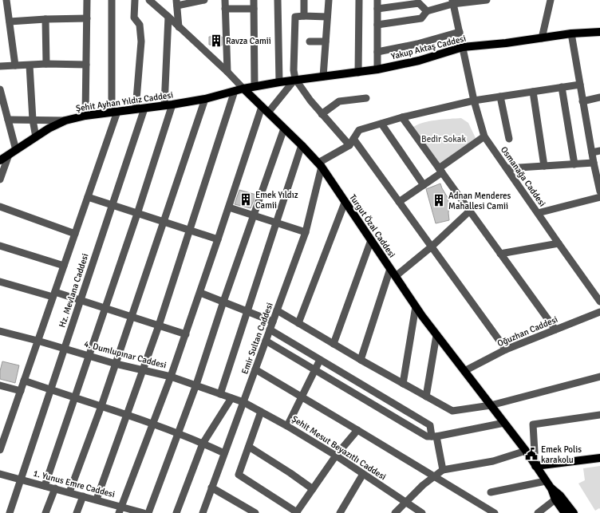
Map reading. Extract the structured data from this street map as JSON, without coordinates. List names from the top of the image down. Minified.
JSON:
{"streets":{"main road":["Yakup Aktaş Caddesi","Şehit Ayhan Yıldız Caddesi","Turgut Özal Caddesi"],"street":["Osmanağa Caddesi","Hz. Mevlana Caddesi","Oğuzhan Caddesi","Emir Sultan Caddesi","4. Dumlupınar Caddesi","Şehit Mesut Beyazıtlı Caddesi","1. Yunus Emre Caddesi"]},"crossings":[["Yakup Aktaş Caddesi","Şehit Ayhan Yıldız Caddesi"],["Yakup Aktaş Caddesi","Osmanağa Caddesi"],["Yakup Aktaş Caddesi","Turgut Özal Caddesi"],["Şehit Ayhan Yıldız Caddesi","Turgut Özal Caddesi"],["Şehit Ayhan Yıldız Caddesi","Hz. Mevlana Caddesi"],["Turgut Özal Caddesi","Oğuzhan Caddesi"],["Turgut Özal Caddesi","Emir Sultan Caddesi"],["Hz. Mevlana Caddesi","4. Dumlupınar Caddesi"],["Hz. Mevlana Caddesi","1. Yunus Emre Caddesi"],["Emir Sultan Caddesi","4. Dumlupınar Caddesi"],["Emir Sultan Caddesi","Şehit Mesut Beyazıtlı Caddesi"],["4. Dumlupınar Caddesi","Şehit Mesut Beyazıtlı Caddesi"]],"parks":["Bedir Sokak"],"places":{"building":["Ravza Camii","Emek Yıldız Camii","Adnan Menderes Mahallesi Camii"],"public building":["Emek Polis karakolu"]}}
